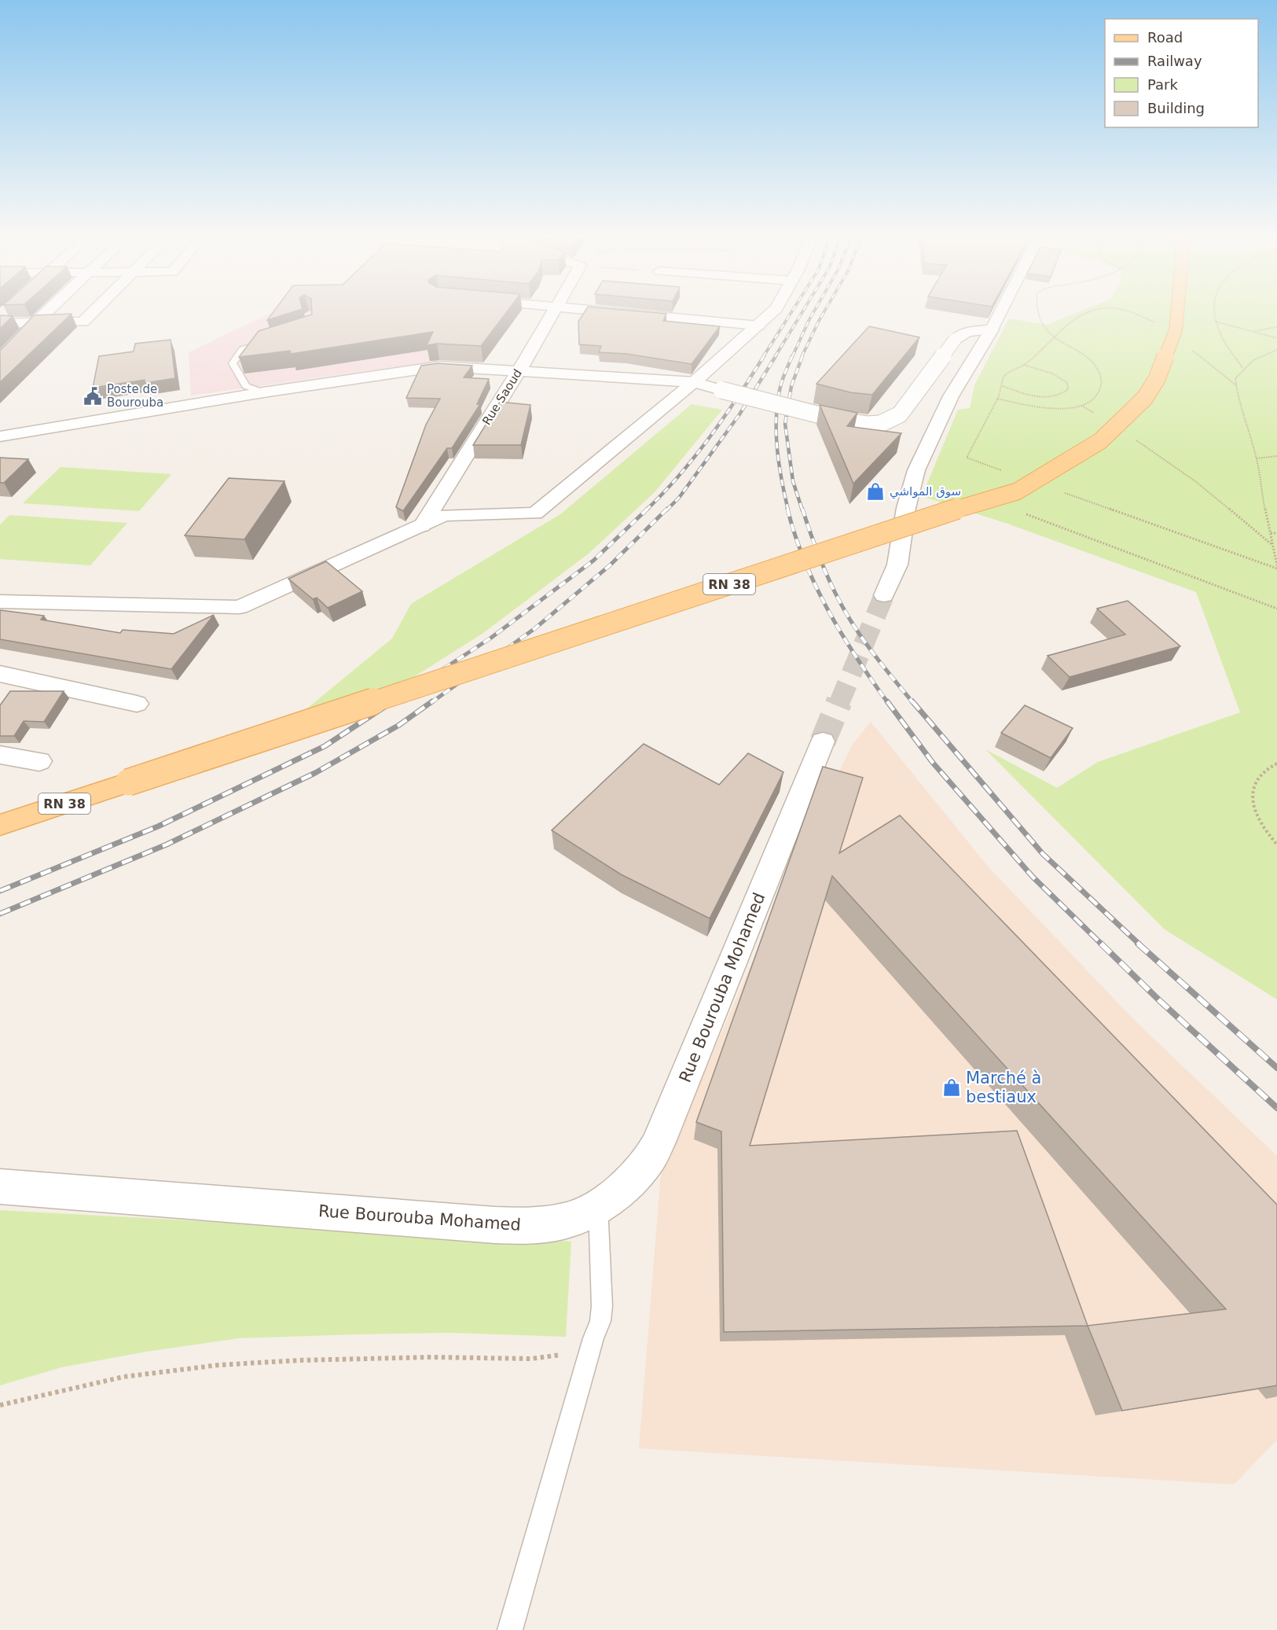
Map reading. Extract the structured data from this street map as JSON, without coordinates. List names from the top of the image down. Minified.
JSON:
{"streets":{"main road":["RN 38"],"street":["Rue Saoud","Rue Bourouba Mohamed"]},"places":{"public building":["Poste de Bourouba"],"shop":["سوق المواشي","Marché à bestiaux"]},"legend":["Road","Railway","Park","Building"]}
